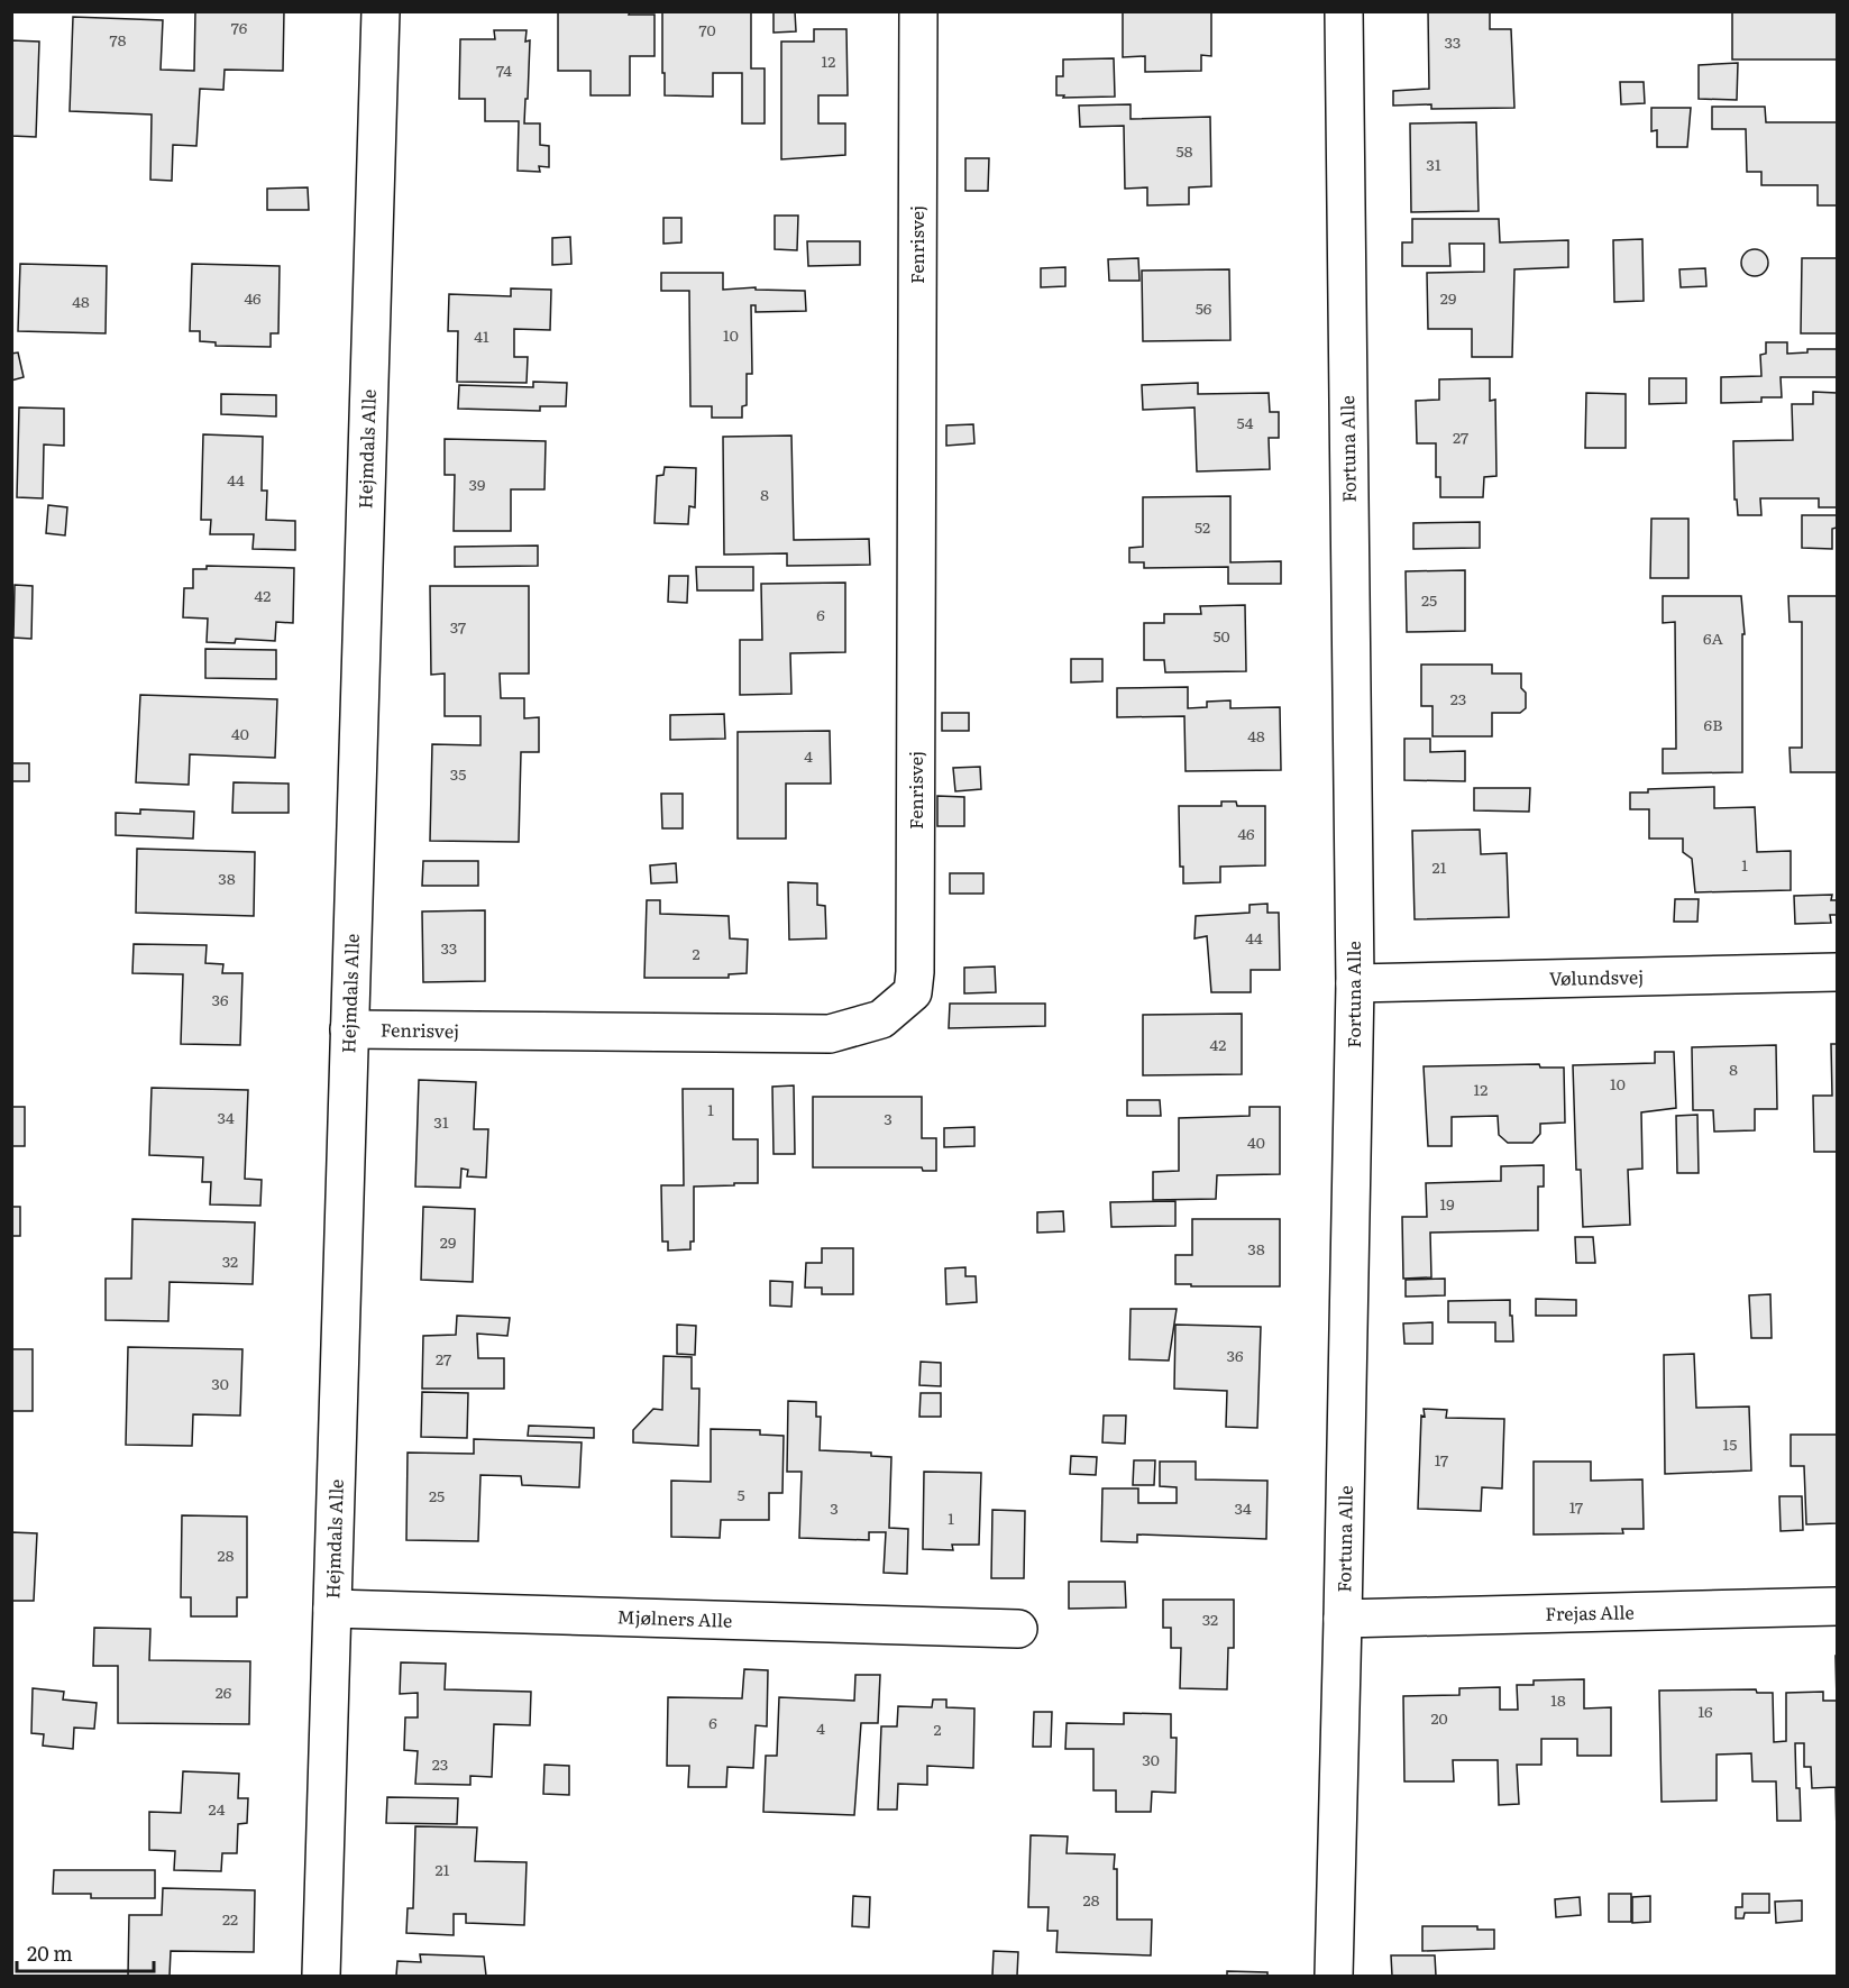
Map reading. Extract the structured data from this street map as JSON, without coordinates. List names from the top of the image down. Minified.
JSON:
{"streets":{"street":["Fenrisvej","Hejmdals Alle","Fortuna Alle","Vølundsvej","Frejas Alle","Mjølners Alle"]},"crossings":[["Fenrisvej","Hejmdals Alle"],["Hejmdals Alle","Mjølners Alle"],["Fortuna Alle","Vølundsvej"],["Fortuna Alle","Frejas Alle"]],"house_numbers":["76","70","78","33","12","74","58","31","46","29","48","56","10","41","54","27","44","39","8","52","42","25","6","37","50","6A","23","6B","40","48","4","35","46","1","21","38","44","33","2","36","42","8","10","12","1","34","3","31","40","19","29","38","32","36","27","30","15","17","5","25","17","3","34","1","28","32","26","18","16","20","6","4","2","30","23","24","21","28","22"],"scale_bar":"20 m"}
